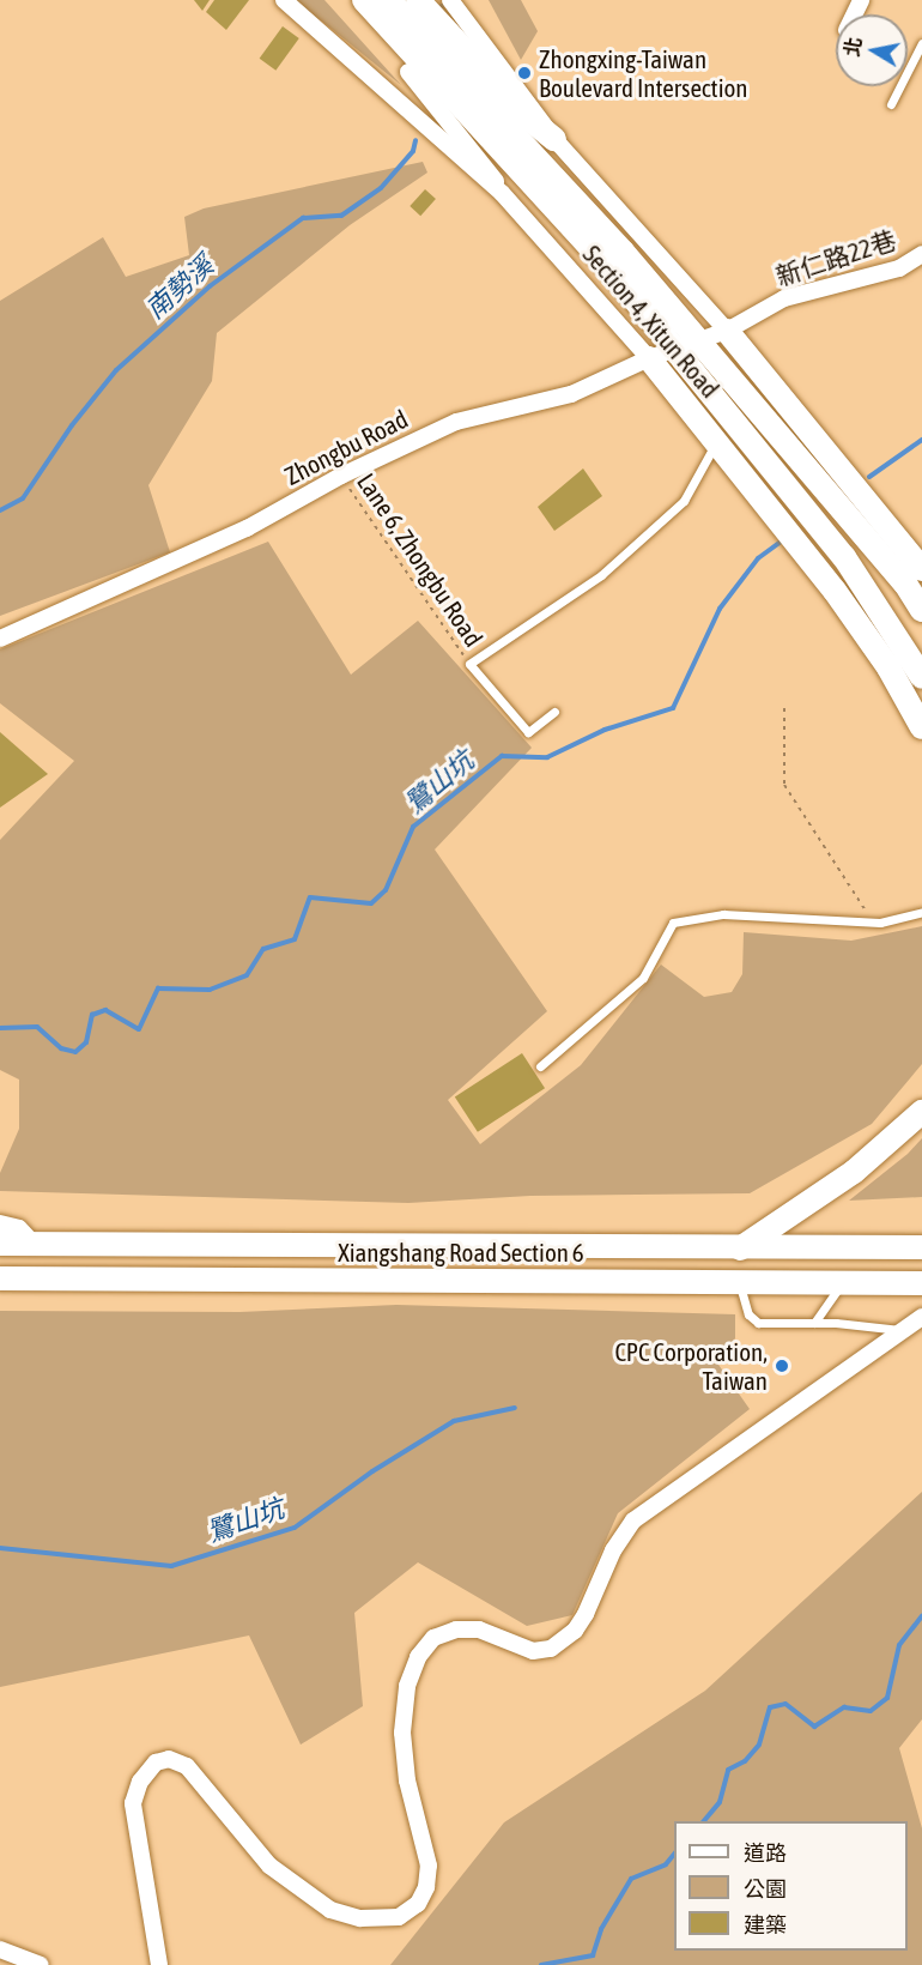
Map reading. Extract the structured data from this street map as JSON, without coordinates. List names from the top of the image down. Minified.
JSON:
{"streets":{"street":["新仁路22巷","Section 4, Xitun Road","Zhongbu Road","Xiangshang Road Section 6"],"path":["Lane 6, Zhongbu Road"]},"crossings":[["新仁路22巷","Section 4, Xitun Road"],["新仁路22巷","Zhongbu Road"],["Section 4, Xitun Road","Zhongbu Road"],["Zhongbu Road","Lane 6, Zhongbu Road"]],"water":["南勢溪","鷺山坑"],"places":["Zhongxing-Taiwan Boulevard Intersection","CPC Corporation, Taiwan"],"legend":["道路","公園","建築"],"north":"left"}
